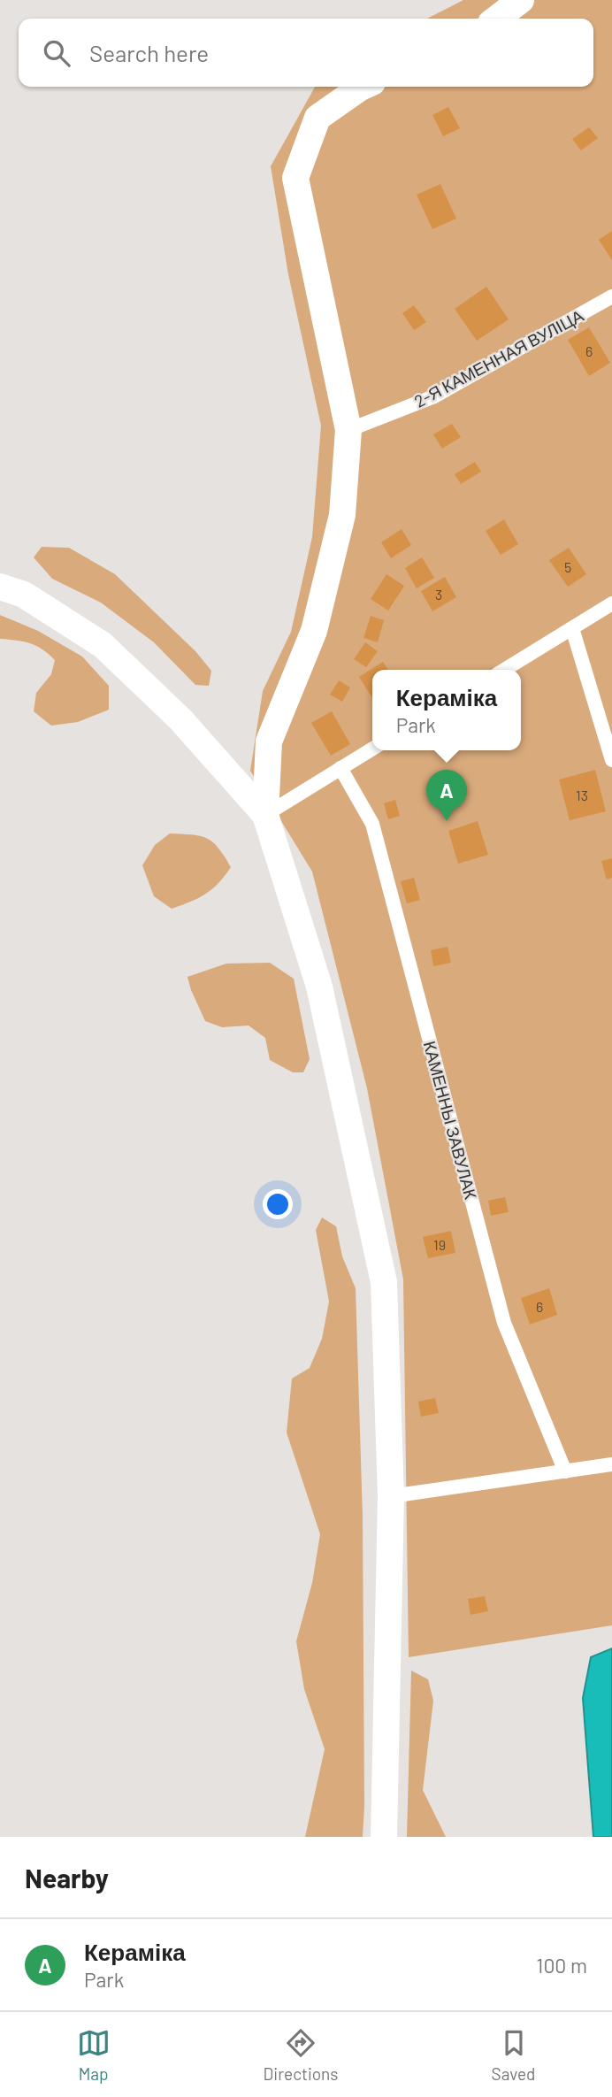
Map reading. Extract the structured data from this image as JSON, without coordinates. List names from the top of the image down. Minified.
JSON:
{"streets":{"lane":["2-Я КАМЕННАЯ ВУЛІЦА","КАМЕННЫ ЗАВУЛАК"]},"house_numbers":["6","5","3","13","19","6"],"page":{"search":"Search here","popup":["Кераміка","Park"],"pins":"A","heading":"Nearby","list":[{"mark":"A","name":"Кераміка","note":"Park","value":"100 m"}],"nav":["Map","Directions","Saved"]}}
